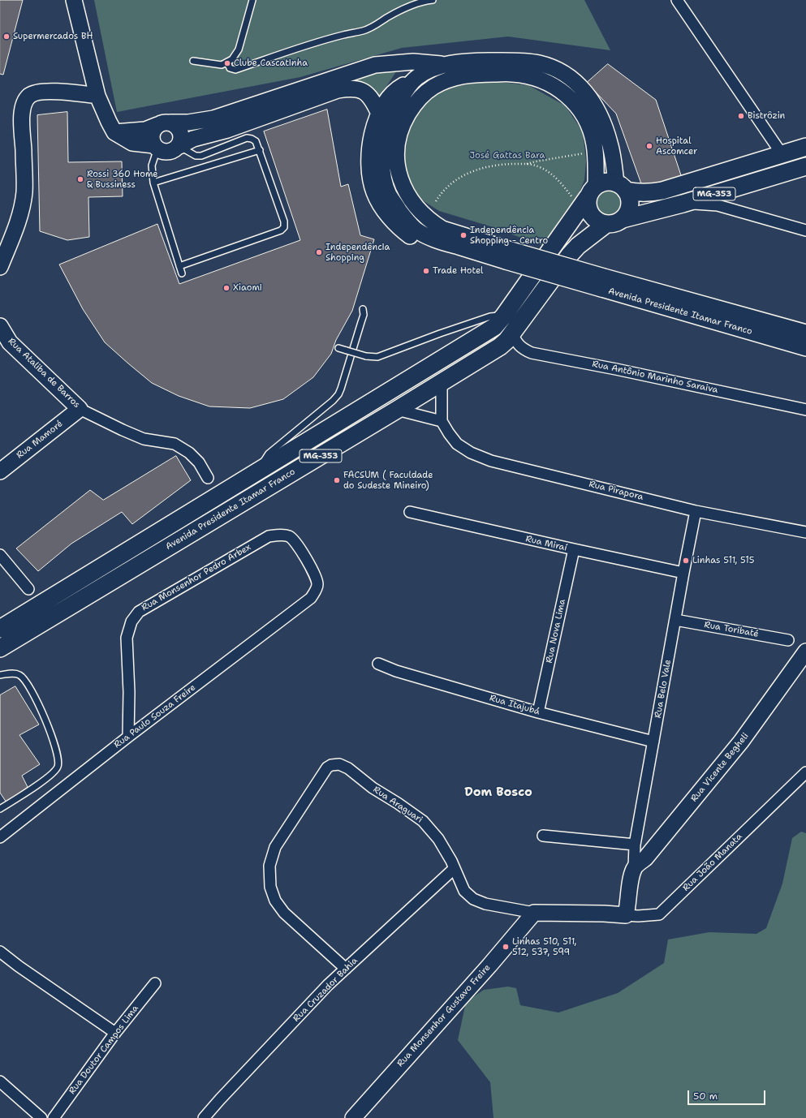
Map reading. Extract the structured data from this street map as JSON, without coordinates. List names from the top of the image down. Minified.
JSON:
{"streets":{"main road":["MG-353","Avenida Presidente Itamar Franco","Rua Ataliba de Barros","Rua Mamoré","Rua Vicente Begheli","Rua Araguari","Rua João Manata","Rua Monsenhor Gustavo Freire"],"street":["Rua Antônio Marinho Saraiva","Rua Pirapora","Rua Miraí","Rua Monsenhor Pedro Arbex","Rua Toribaté","Rua Nova Lima","Rua Belo Vale","Rua Itajubá","Rua Paulo Souza Freire","Rua Cruzador Bahia","Rua Doutor Campos Lima"]},"crossings":[["MG-353","Avenida Presidente Itamar Franco"],["Avenida Presidente Itamar Franco","Rua Antônio Marinho Saraiva"],["Rua Ataliba de Barros","Rua Mamoré"],["Rua Pirapora","Rua Belo Vale"],["Rua Miraí","Rua Nova Lima"],["Rua Miraí","Rua Belo Vale"],["Rua Monsenhor Pedro Arbex","Rua Paulo Souza Freire"],["Rua Toribaté","Rua Belo Vale"],["Rua Nova Lima","Rua Itajubá"],["Rua Belo Vale","Rua Itajubá"],["Rua Belo Vale","Rua Vicente Begheli"],["Rua Vicente Begheli","Rua Araguari"],["Rua Vicente Begheli","Rua João Manata"],["Rua Araguari","Rua João Manata"],["Rua Araguari","Rua Cruzador Bahia"],["Rua Araguari","Rua Monsenhor Gustavo Freire"]],"districts":["Dom Bosco"],"parks":["José Gattas Bara"],"places":["Supermercados BH","Clube Cascatinha","Bistrôzin","Hospital Ascomcer","Rossi 360 Home & Bussiness","Independência Shopping - Centro","Independência Shopping","Trade Hotel","Xiaomi","FACSUM ( Faculdade do Sudeste Mineiro)","Linhas 511, 515","Linhas 510, 511, 512, 537, 599"],"scale_bar":"50 m"}
